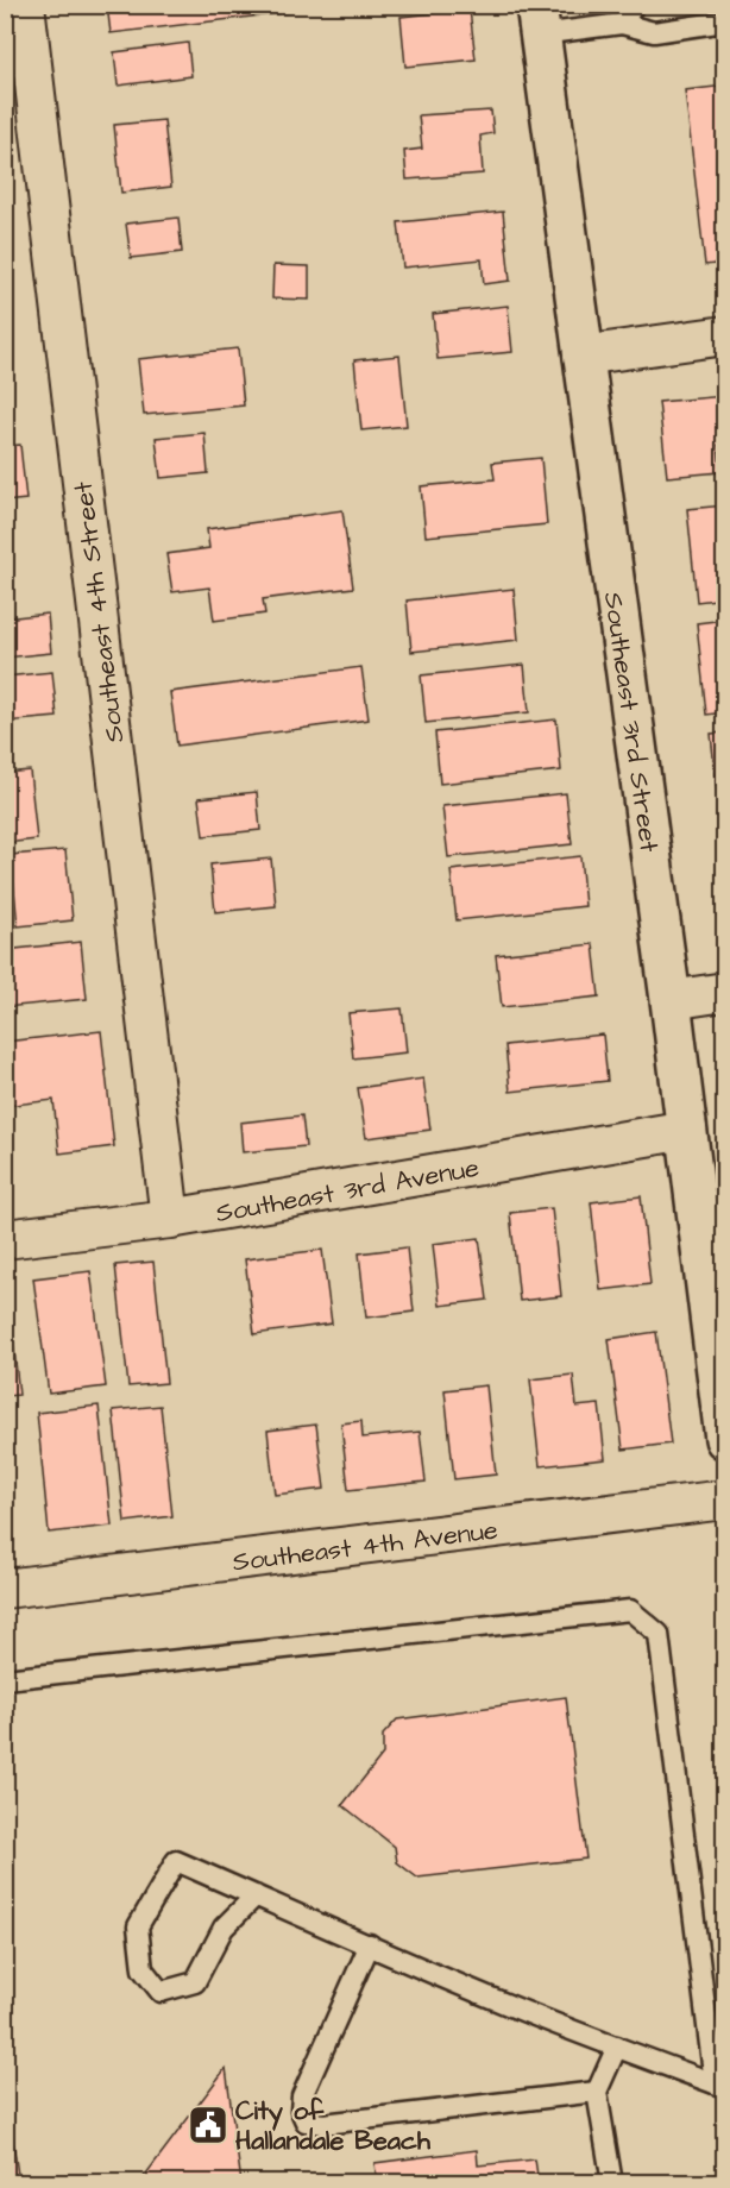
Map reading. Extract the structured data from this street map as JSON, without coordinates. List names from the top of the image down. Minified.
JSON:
{"streets":{"street":["Southeast 4th Street","Southeast 3rd Street","Southeast 3rd Avenue","Southeast 4th Avenue"]},"crossings":[["Southeast 4th Street","Southeast 3rd Avenue"],["Southeast 3rd Street","Southeast 3rd Avenue"]],"places":{"public building":["City of Hallandale Beach"]}}
